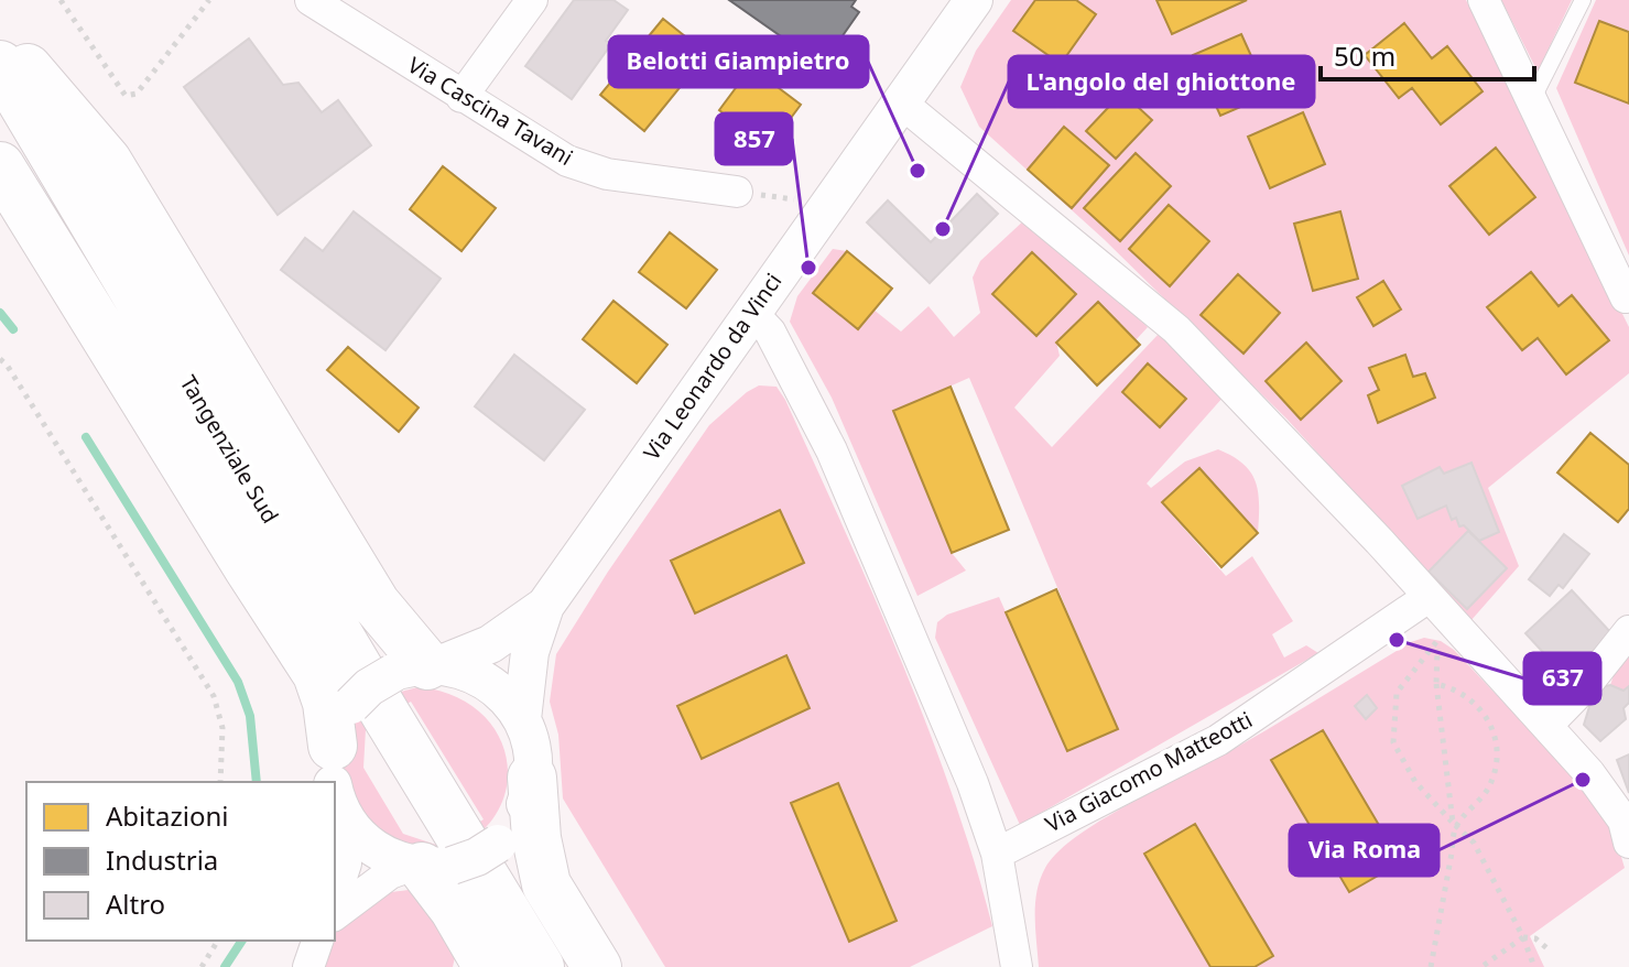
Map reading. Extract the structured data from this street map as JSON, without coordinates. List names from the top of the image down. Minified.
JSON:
{"streets":{"highway":["Tangenziale Sud"],"street":["Via Cascina Tavani","Via Leonardo da Vinci","Via Giacomo Matteotti"]},"crossings":[["Via Leonardo da Vinci","Tangenziale Sud"]],"places":["Belotti Giampietro","L'angolo del ghiottone","857","637","Via Roma"],"legend":["Abitazioni","Industria","Altro"],"scale_bar":"50 m"}
